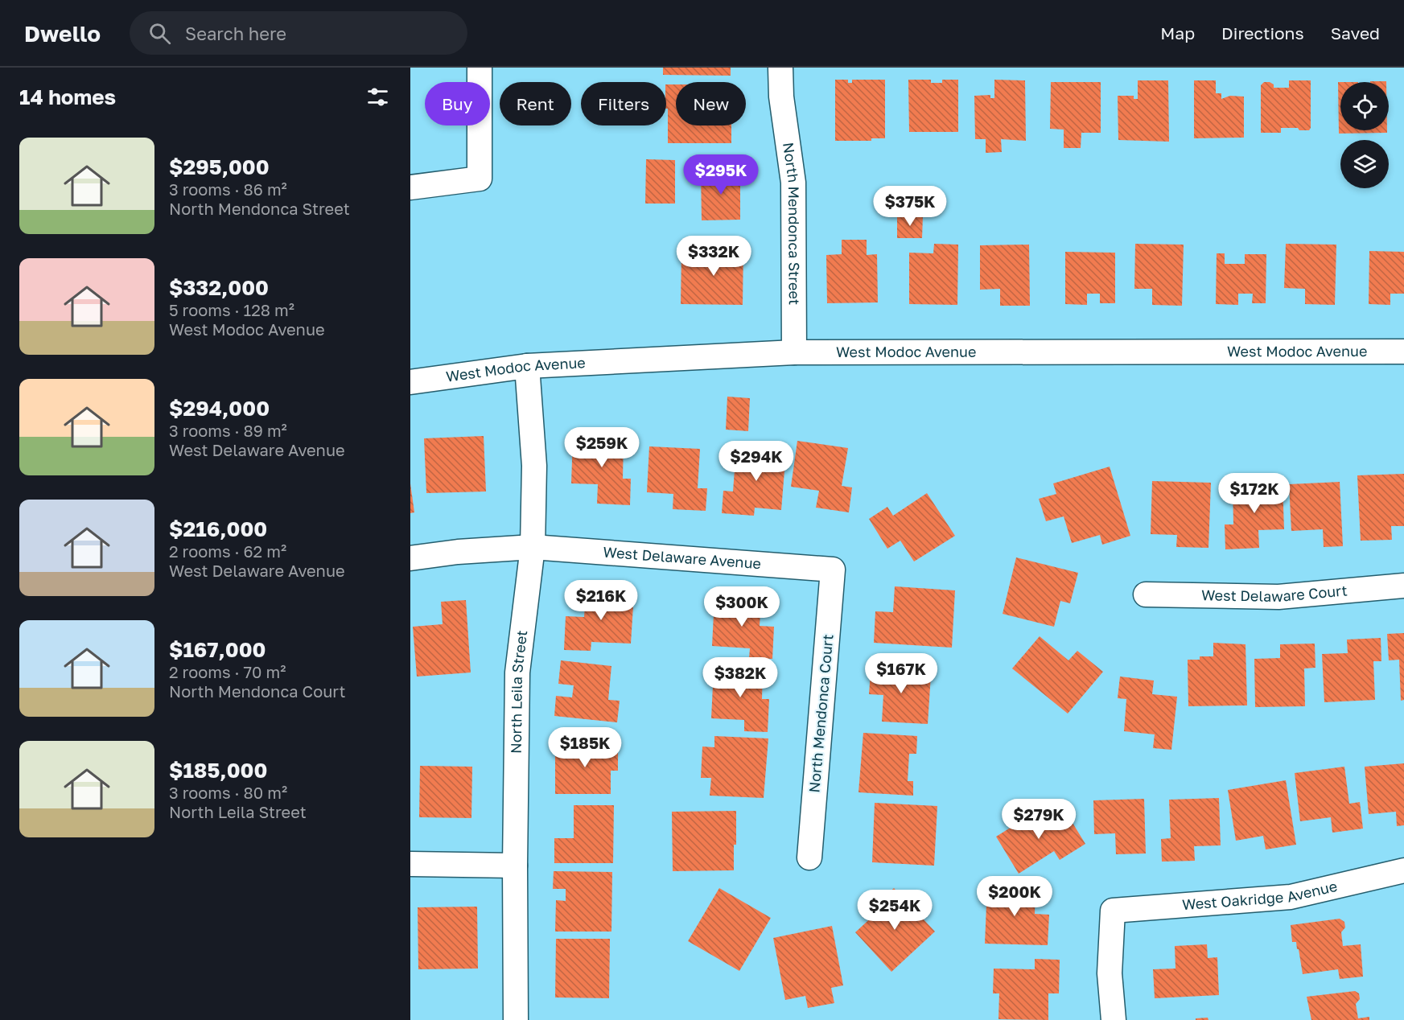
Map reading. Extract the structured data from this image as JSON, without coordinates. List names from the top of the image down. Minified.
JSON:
{"streets":{"street":["North Mendonca Street","West Modoc Avenue","West Delaware Avenue","West Delaware Court","North Leila Street","North Mendonca Court","West Oakridge Avenue"]},"crossings":[["North Mendonca Street","West Modoc Avenue"],["West Modoc Avenue","North Leila Street"],["West Delaware Avenue","North Leila Street"],["West Delaware Avenue","North Mendonca Court"]],"page":{"header":"Dwello","search":"Search here","nav":["Map","Directions","Saved"],"heading":"14 homes","chip":["Buy","Rent","Filters","New"],"list":[{"name":"$295,000","note":"3 rooms · 86 m² · North Mendonca Street"},{"name":"$332,000","note":"5 rooms · 128 m² · West Modoc Avenue"},{"name":"$294,000","note":"3 rooms · 89 m² · West Delaware Avenue"},{"name":"$216,000","note":"2 rooms · 62 m² · West Delaware Avenue"},{"name":"$167,000","note":"2 rooms · 70 m² · North Mendonca Court"},{"name":"$185,000","note":"3 rooms · 80 m² · North Leila Street"}],"price":["$295K","$375K","$332K","$259K","$294K","$172K","$216K","$300K","$167K","$382K","$185K","$279K","$200K","$254K"]}}
